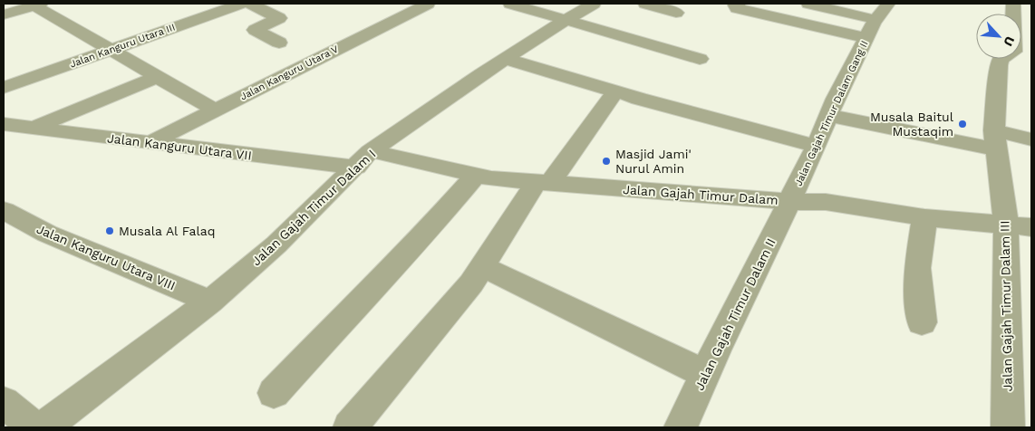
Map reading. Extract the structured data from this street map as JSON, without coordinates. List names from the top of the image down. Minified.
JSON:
{"streets":{"street":["Jalan Kanguru Utara III","Jalan Kanguru Utara V","Jalan Gajah Timur Dalam Gang II","Jalan Kanguru Utara VII","Jalan Gajah Timur Dalam","Jalan Gajah Timur Dalam I","Jalan Kanguru Utara VIII","Jalan Gajah Timur Dalam III","Jalan Gajah Timur Dalam II"]},"crossings":[["Jalan Kanguru Utara V","Jalan Kanguru Utara VII"],["Jalan Gajah Timur Dalam Gang II","Jalan Gajah Timur Dalam"],["Jalan Gajah Timur Dalam Gang II","Jalan Gajah Timur Dalam II"],["Jalan Kanguru Utara VII","Jalan Gajah Timur Dalam"],["Jalan Kanguru Utara VII","Jalan Gajah Timur Dalam I"],["Jalan Gajah Timur Dalam","Jalan Gajah Timur Dalam I"],["Jalan Gajah Timur Dalam","Jalan Gajah Timur Dalam III"],["Jalan Gajah Timur Dalam","Jalan Gajah Timur Dalam II"],["Jalan Gajah Timur Dalam I","Jalan Kanguru Utara VIII"]],"places":["Musala Baitul Mustaqim","Masjid Jami' Nurul Amin","Musala Al Falaq"],"north":"bottom right"}
